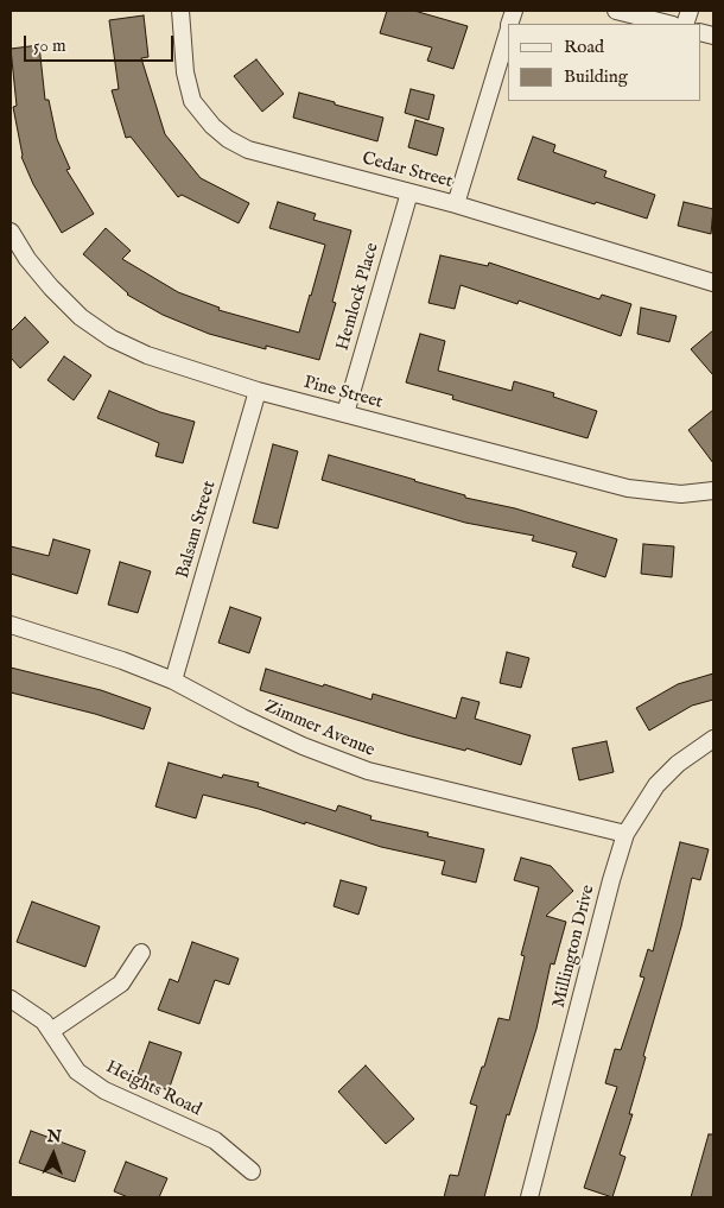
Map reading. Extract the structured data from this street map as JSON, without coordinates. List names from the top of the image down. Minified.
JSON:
{"streets":{"street":["Cedar Street","Hemlock Place","Pine Street","Balsam Street","Zimmer Avenue","Millington Drive","Heights Road"]},"crossings":[["Cedar Street","Hemlock Place"],["Hemlock Place","Pine Street"],["Pine Street","Balsam Street"],["Balsam Street","Zimmer Avenue"],["Zimmer Avenue","Millington Drive"]],"legend":["Road","Building"],"scale_bar":"50 m","north":"top"}
